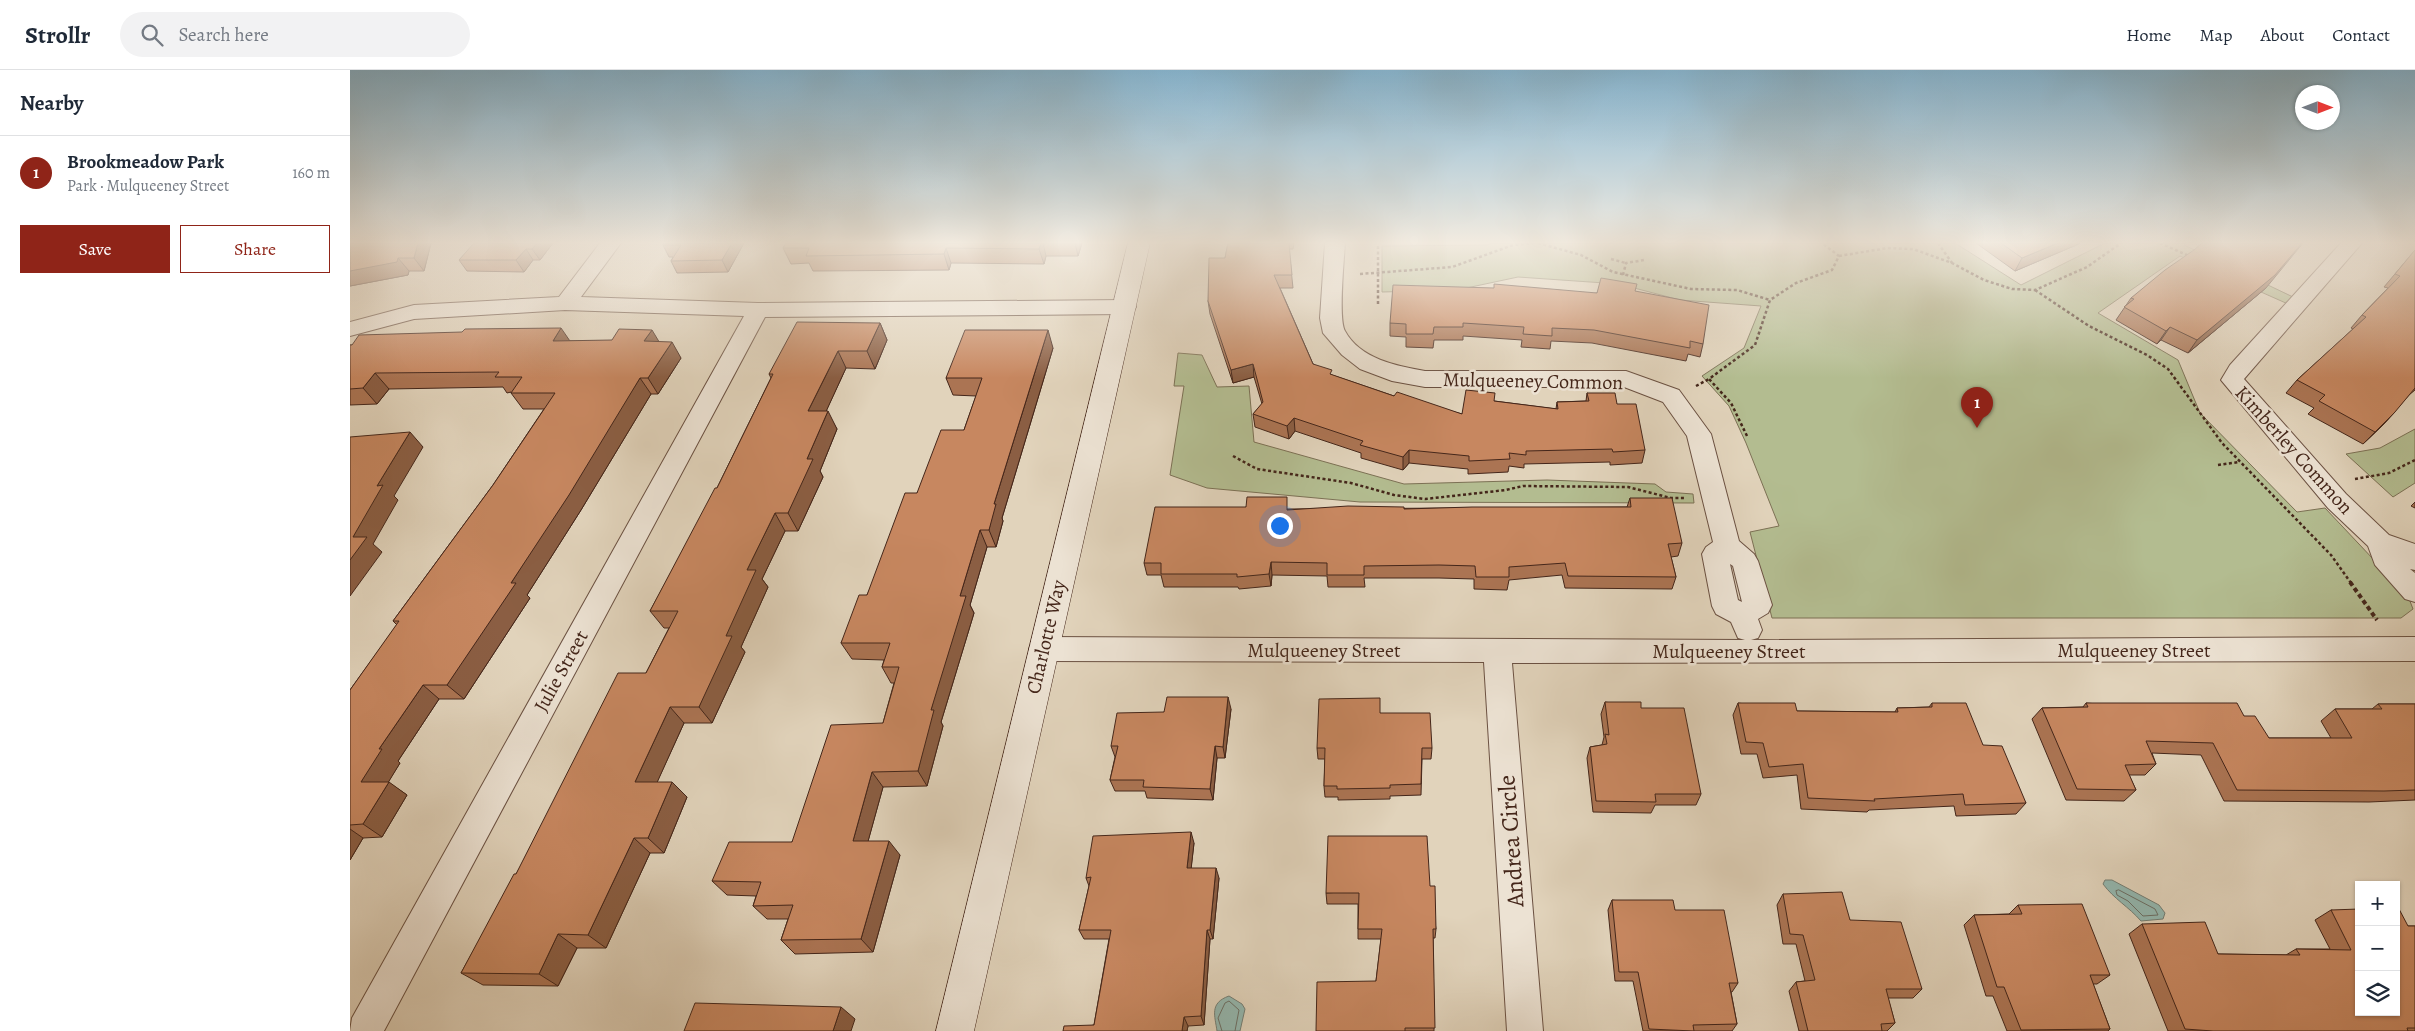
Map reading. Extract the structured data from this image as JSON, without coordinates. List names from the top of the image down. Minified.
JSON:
{"streets":{"street":["Mulqueeney Common","Kimberley Common","Charlotte Way","Mulqueeney Street","Julie Street","Andrea Circle"]},"crossings":[["Mulqueeney Common","Mulqueeney Street"],["Charlotte Way","Mulqueeney Street"],["Mulqueeney Street","Andrea Circle"]],"north":"right","page":{"header":"Strollr","search":"Search here","nav":["Home","Map","About","Contact"],"heading":"Nearby","list":[{"mark":"1","name":"Brookmeadow Park","note":"Park · Mulqueeney Street","value":"160 m"}],"buttons":["Save","Share"],"pins":"1","map_buttons":["+","−"]}}
